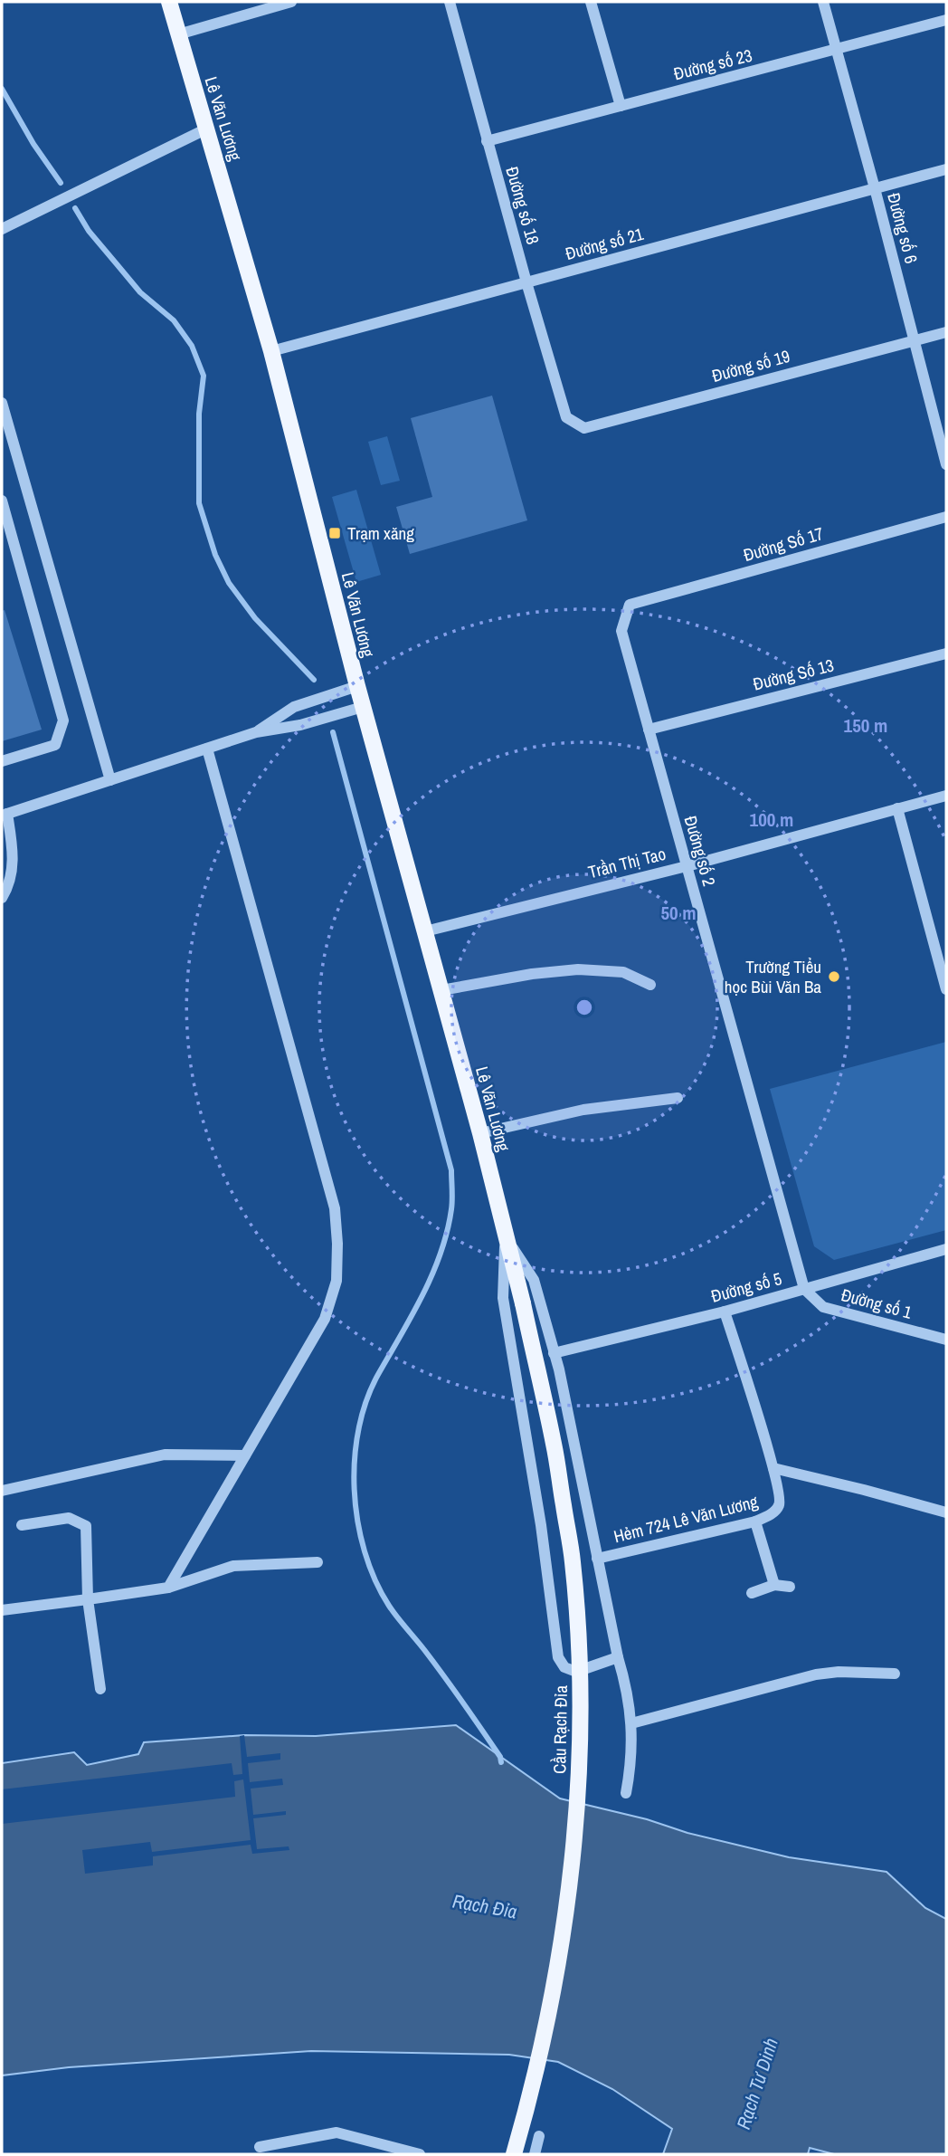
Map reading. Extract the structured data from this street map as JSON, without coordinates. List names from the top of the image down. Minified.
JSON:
{"streets":{"main road":["Lê Văn Lương","Cầu Rạch Đỉa"],"street":["Đường số 23","Đường số 18","Đường số 6","Đường số 21","Đường số 19","Đường Số 17","Đường Số 13","Đường số 2","Trần Thị Tao","Đường số 5","Đường số 1","Hẻm 724 Lê Văn Lương"]},"crossings":[["Đường số 23","Đường số 18"],["Đường số 23","Đường số 6"],["Lê Văn Lương","Đường số 21"],["Lê Văn Lương","Trần Thị Tao"],["Lê Văn Lương","Đường số 5"],["Lê Văn Lương","Hẻm 724 Lê Văn Lương"],["Lê Văn Lương","Cầu Rạch Đỉa"],["Đường số 18","Đường số 21"],["Đường số 18","Đường số 19"],["Đường số 6","Đường số 21"],["Đường số 6","Đường số 19"],["Đường Số 17","Đường số 2"],["Đường Số 13","Đường số 2"],["Đường số 2","Trần Thị Tao"],["Đường số 2","Đường số 5"],["Đường số 2","Đường số 1"],["Đường số 5","Đường số 1"],["Đường số 5","Hẻm 724 Lê Văn Lương"]],"water":["Rạch Đỉa","Rạch Tư Dinh"],"places":{"transit":["Trạm xăng"],"other":["Trường Tiểu học Bùi Văn Ba"]},"rings":["150 m","100 m","50 m"]}
